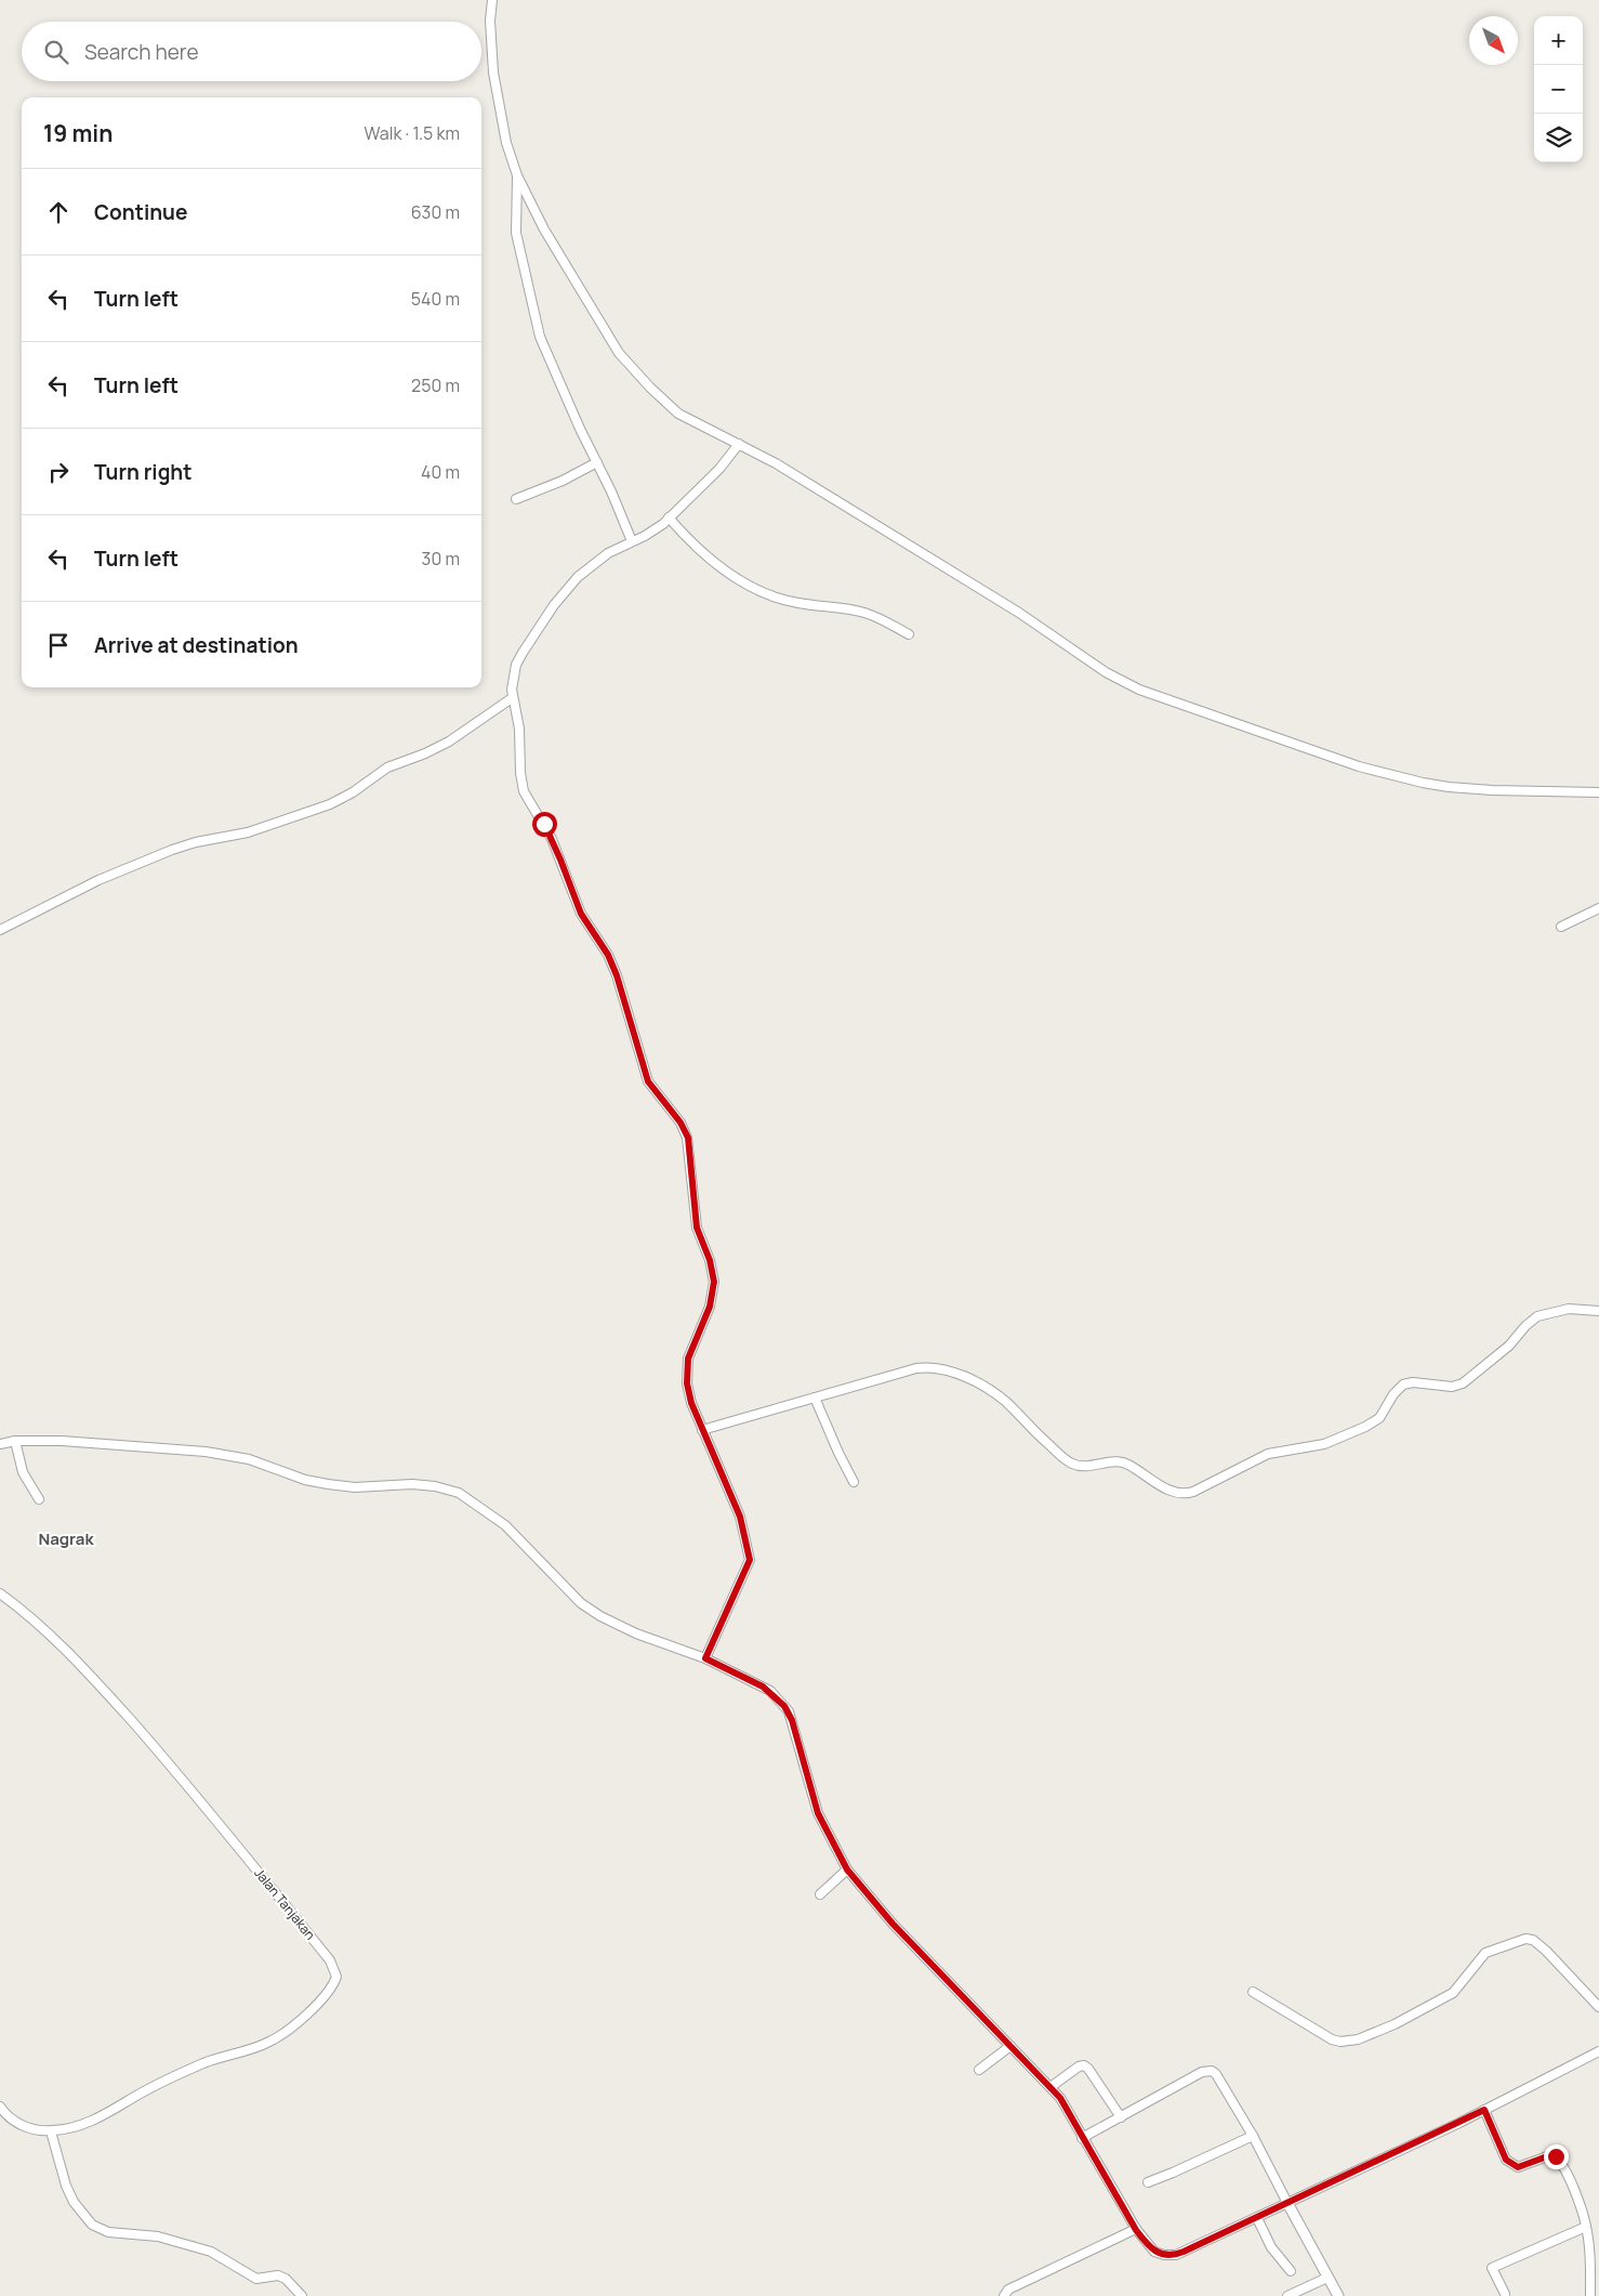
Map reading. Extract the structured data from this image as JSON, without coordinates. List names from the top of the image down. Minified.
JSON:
{"streets":{"street":["Jalan Tanjakan"]},"districts":["Nagrak"],"north":"bottom right","page":{"map_buttons":["+","−"],"search":"Search here","heading":["19 min","Walk · 1.5 km"],"list":[["Continue","630 m"],["Turn left","540 m"],["Turn left","250 m"],["Turn right","40 m"],["Turn left","30 m"],"Arrive at destination"]}}
